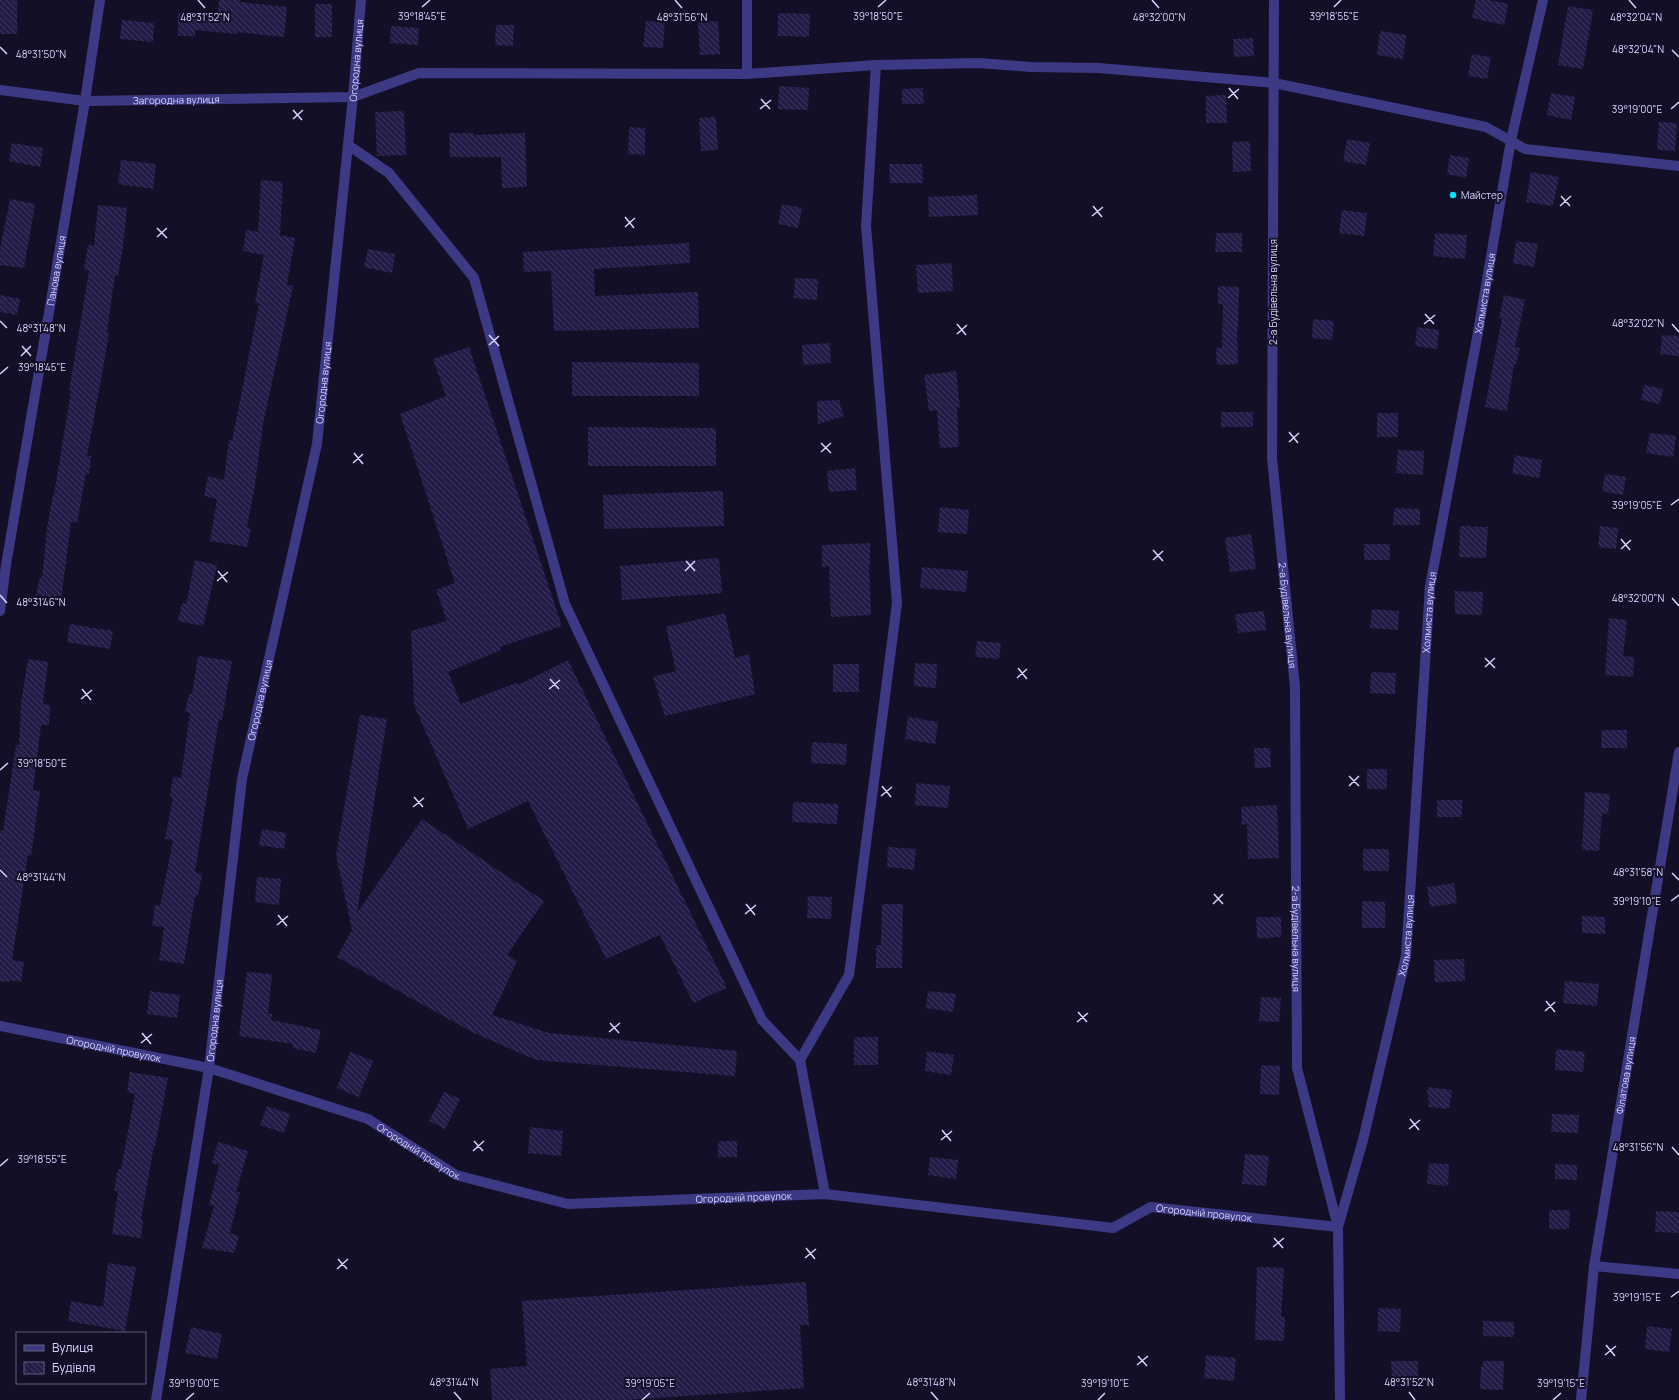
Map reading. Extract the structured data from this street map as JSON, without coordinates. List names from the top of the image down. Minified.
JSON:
{"streets":{"street":["Огородна вулиця","Загородна вулиця","Панова вулиця","2-а Будівельна вулиця","Холмиста вулиця","Огородній провулок","Філатова вулиця"]},"crossings":[["Огородна вулиця","Загородна вулиця"],["Огородна вулиця","Огородній провулок"],["Загородна вулиця","Панова вулиця"],["Загородна вулиця","2-а Будівельна вулиця"],["Загородна вулиця","Холмиста вулиця"],["2-а Будівельна вулиця","Холмиста вулиця"],["2-а Будівельна вулиця","Огородній провулок"],["Холмиста вулиця","Огородній провулок"]],"places":["Майстер"],"legend":["Вулиця","Будівля"],"coordinates":["39°18'45\"E","39°18'50\"E","39°18'55\"E","48°32'04\"N","48°31'52\"N","48°31'56\"N","48°32'00\"N","48°31'50\"N","39°19'00\"E","48°32'02\"N","48°31'48\"N","39°19'05\"E","48°31'46\"N","48°31'58\"N","48°31'44\"N","39°19'10\"E","39°19'15\"E"]}
